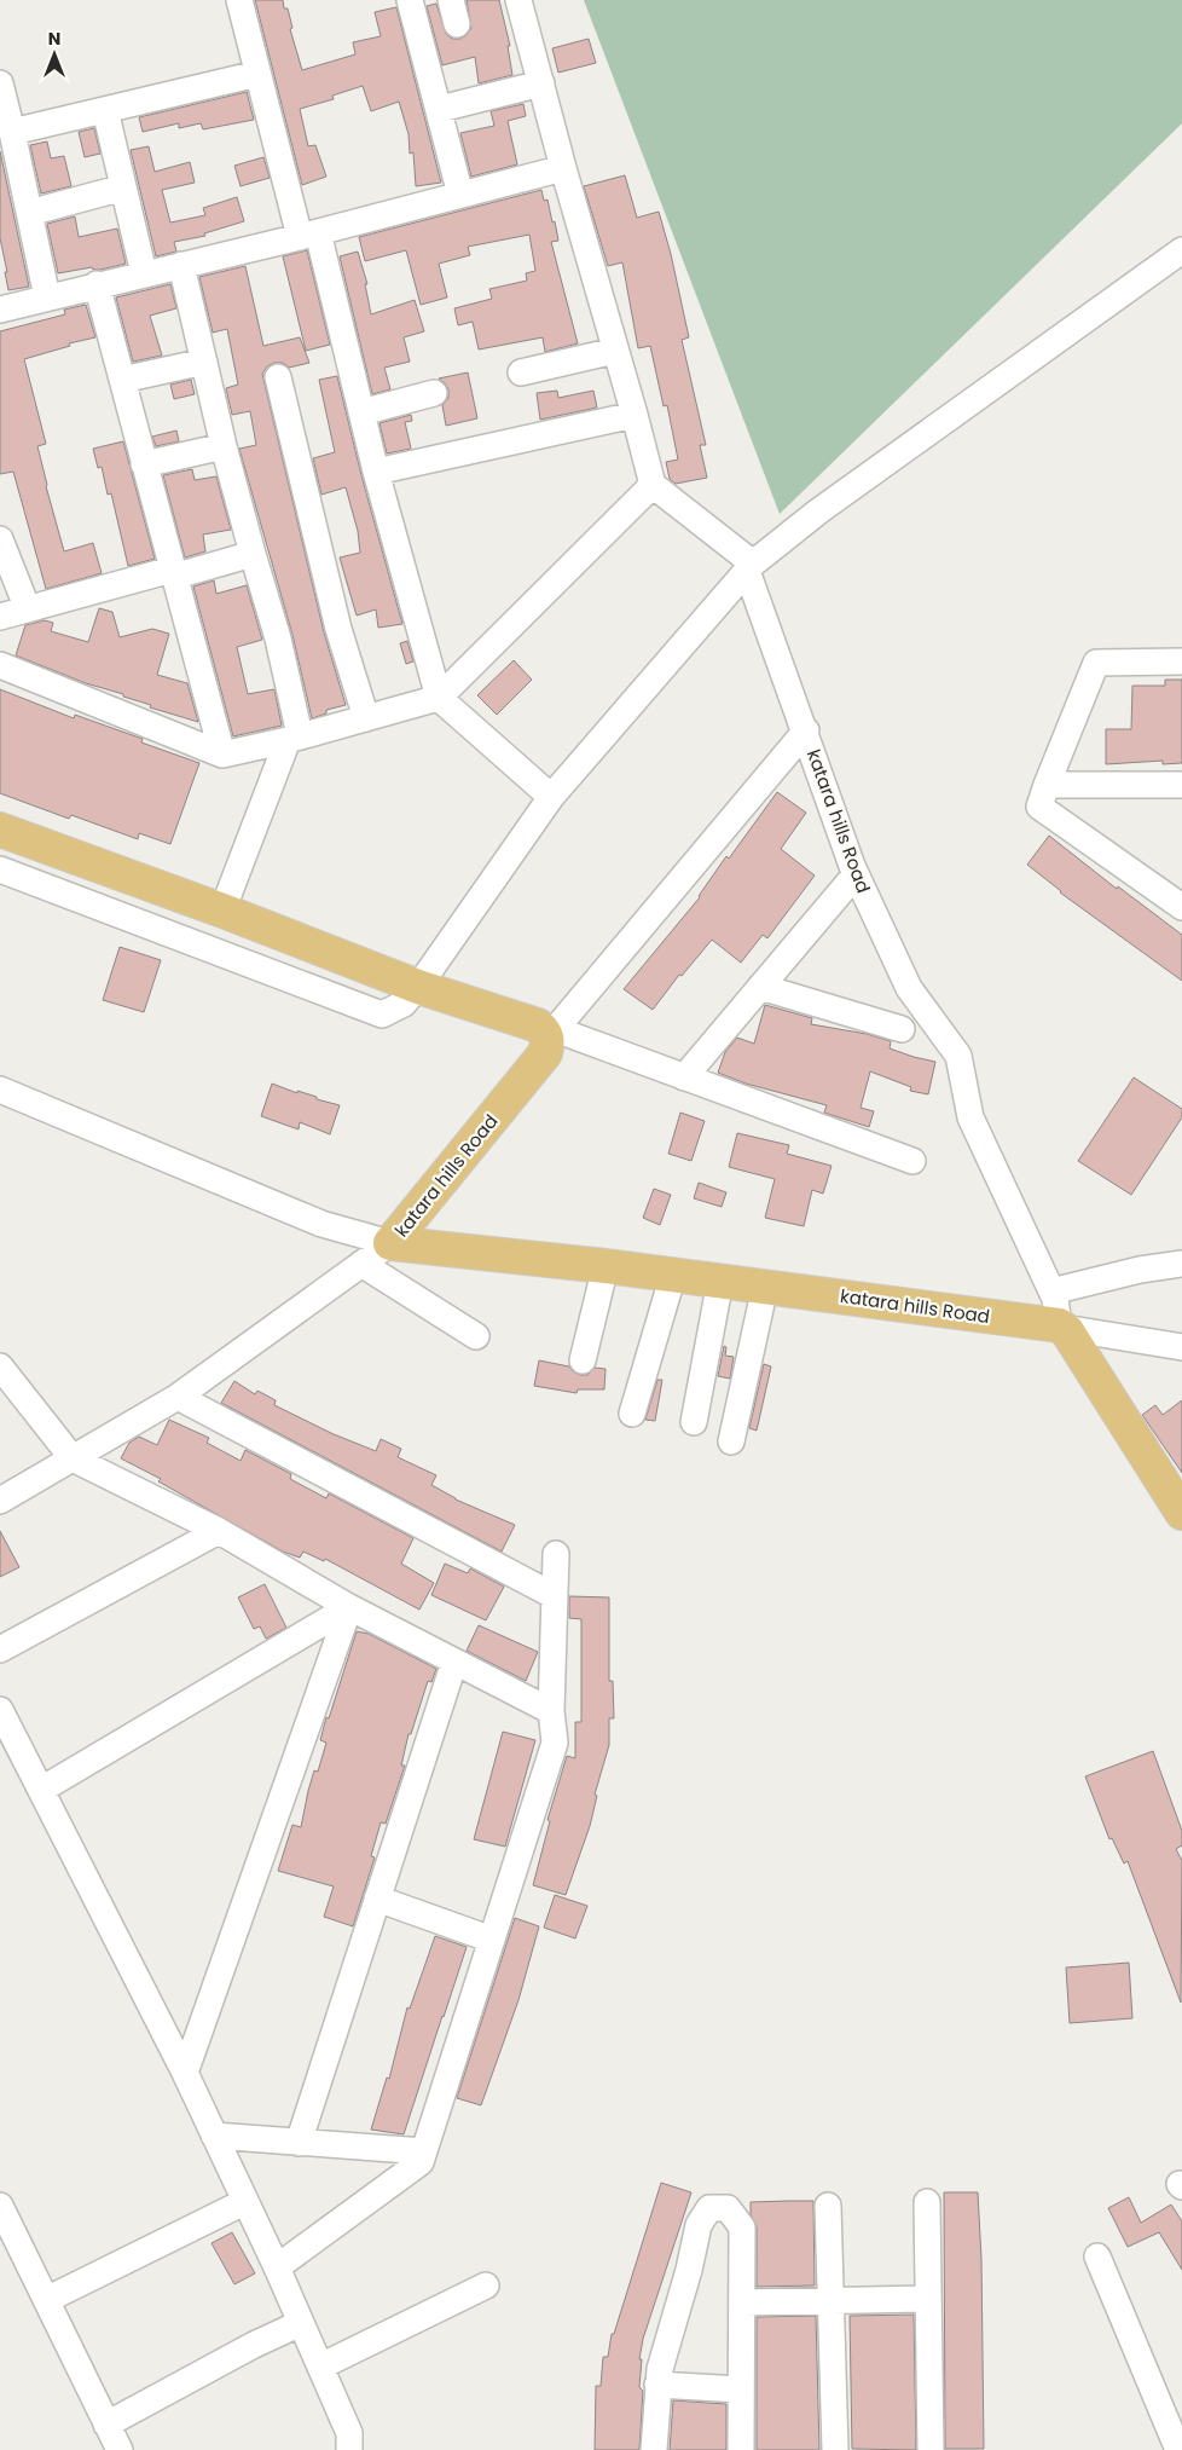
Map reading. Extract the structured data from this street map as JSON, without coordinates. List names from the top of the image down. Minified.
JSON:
{"streets":{"main road":["katara hills Road"]},"north":"top"}
